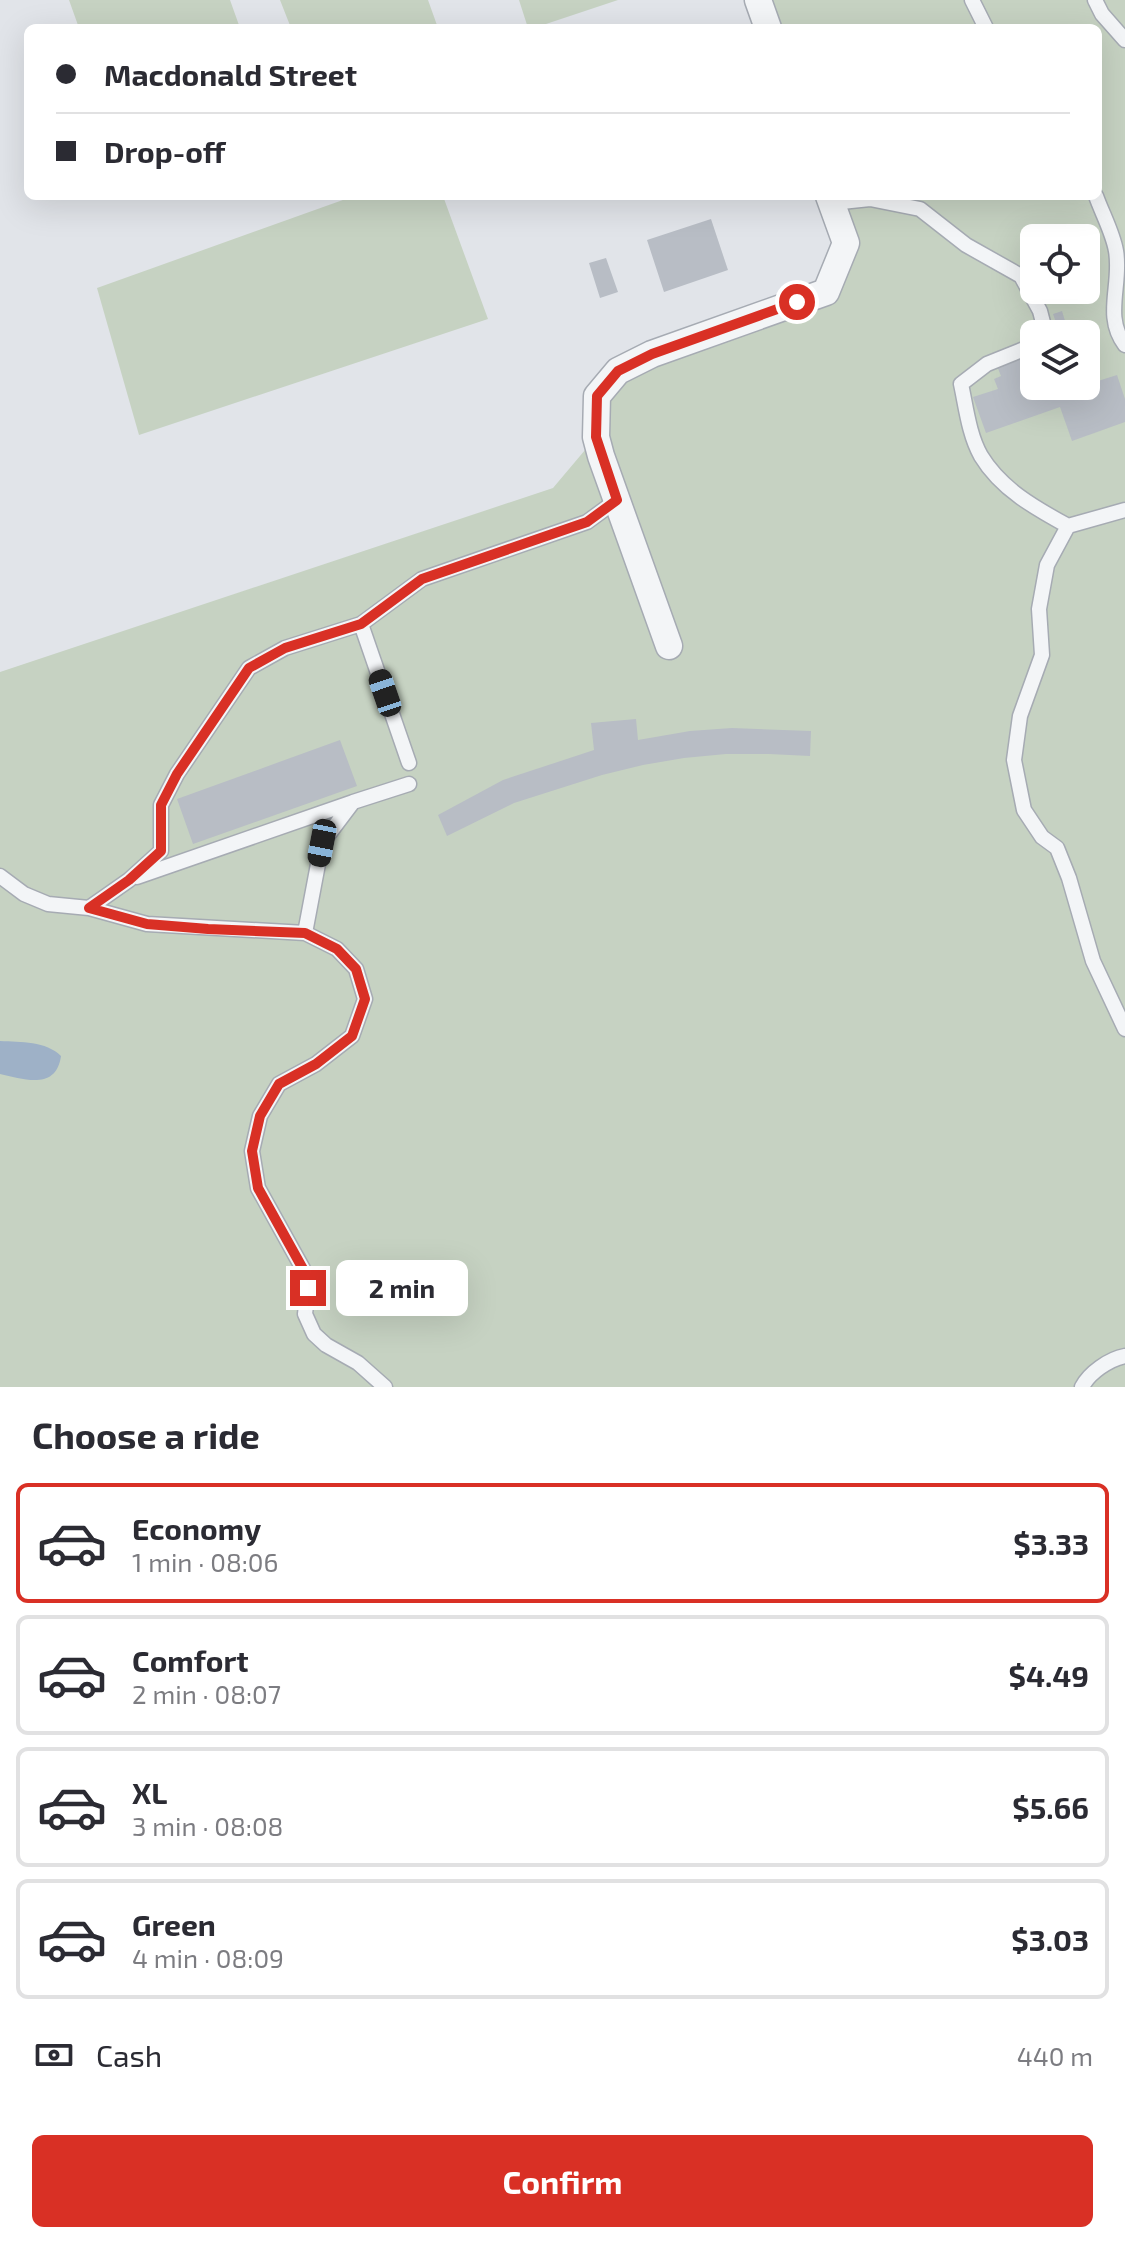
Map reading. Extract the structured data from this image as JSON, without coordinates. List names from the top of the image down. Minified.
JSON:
{"page":{"banner":["Macdonald Street","Drop-off"],"bubble":"2 min","heading":"Choose a ride","list":[{"name":"Economy","note":"1 min · 08:06","value":"$3.33"},{"name":"Comfort","note":"2 min · 08:07","value":"$4.49"},{"name":"XL","note":"3 min · 08:08","value":"$5.66"},{"name":"Green","note":"4 min · 08:09","value":"$3.03"}],"pay":["Cash","440 m"],"buttons":"Confirm"}}
